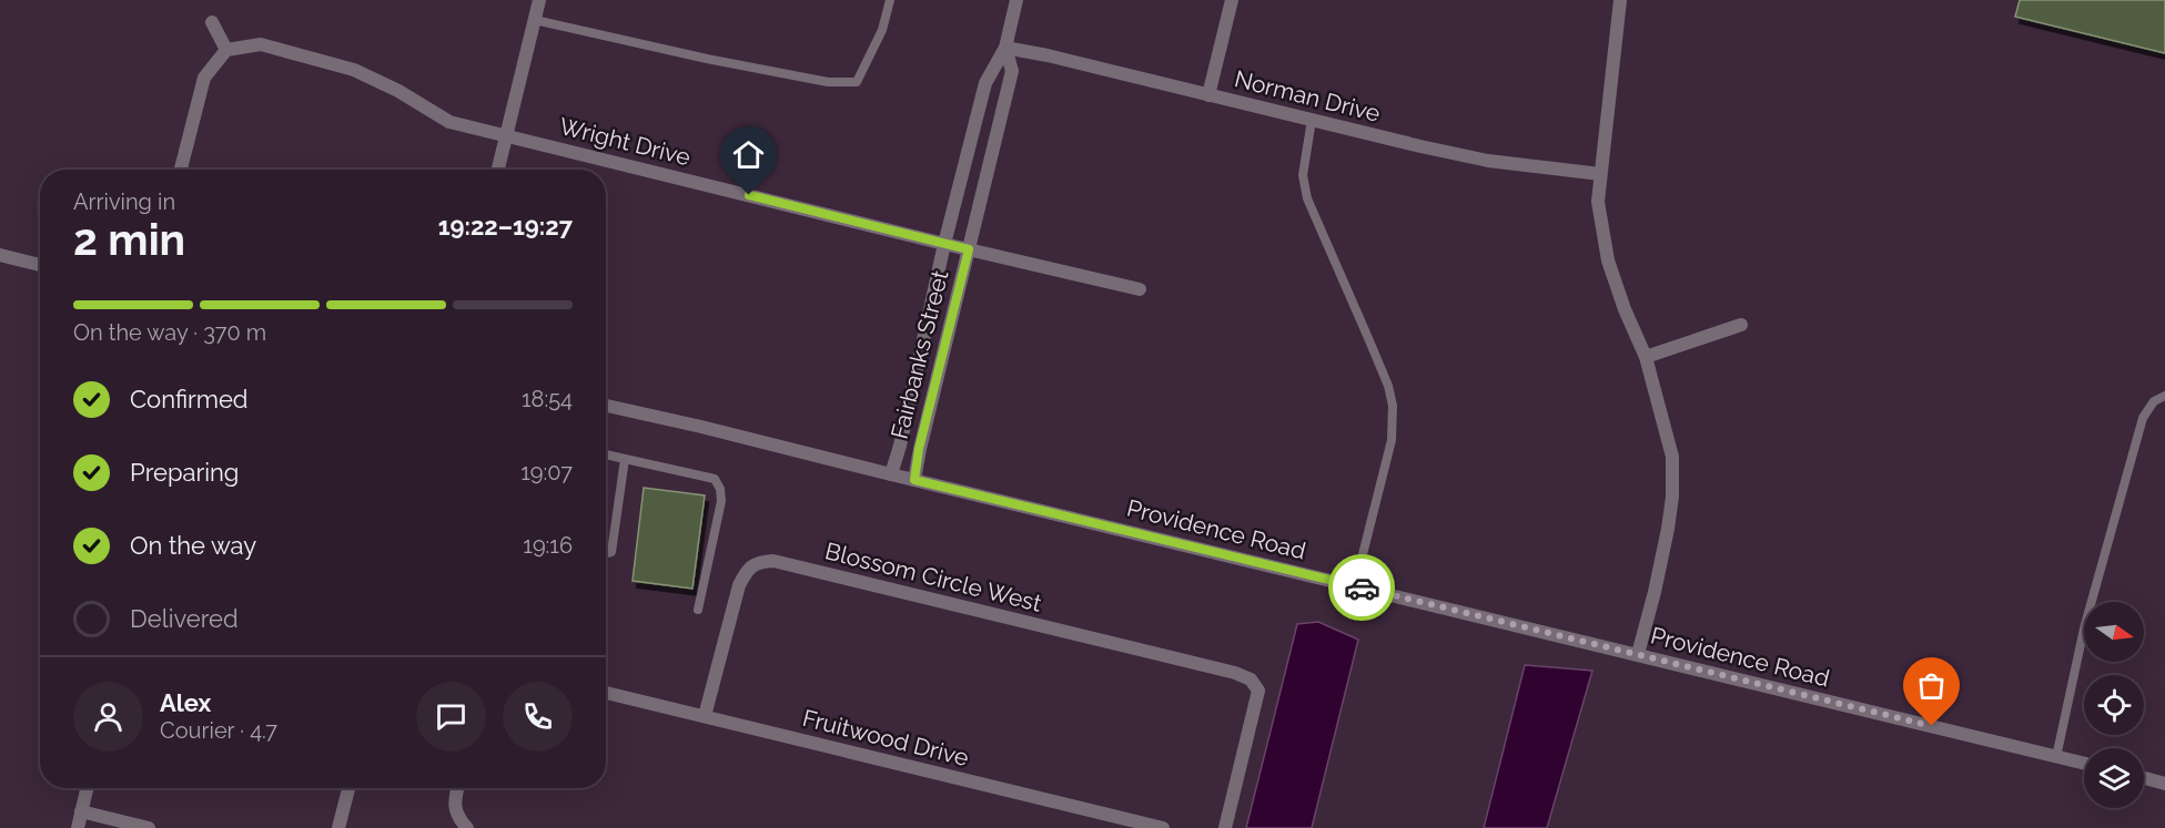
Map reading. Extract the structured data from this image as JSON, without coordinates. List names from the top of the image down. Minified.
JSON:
{"streets":{"street":["Norman Drive","Wright Drive","Fairbanks Street","Providence Road","Blossom Circle West","Fruitwood Drive"]},"crossings":[["Norman Drive","Fairbanks Street"],["Wright Drive","Fairbanks Street"],["Fairbanks Street","Providence Road"],["Blossom Circle West","Fruitwood Drive"]],"north":"right","page":{"heading":["2 min","Arriving in","19:22–19:27"],"panel":["Alex","Courier · 4.7"],"bar":"On the way · 370 m","list":[["Confirmed","18:54"],["Preparing","19:07"],["On the way","19:16"],"Delivered"]}}
